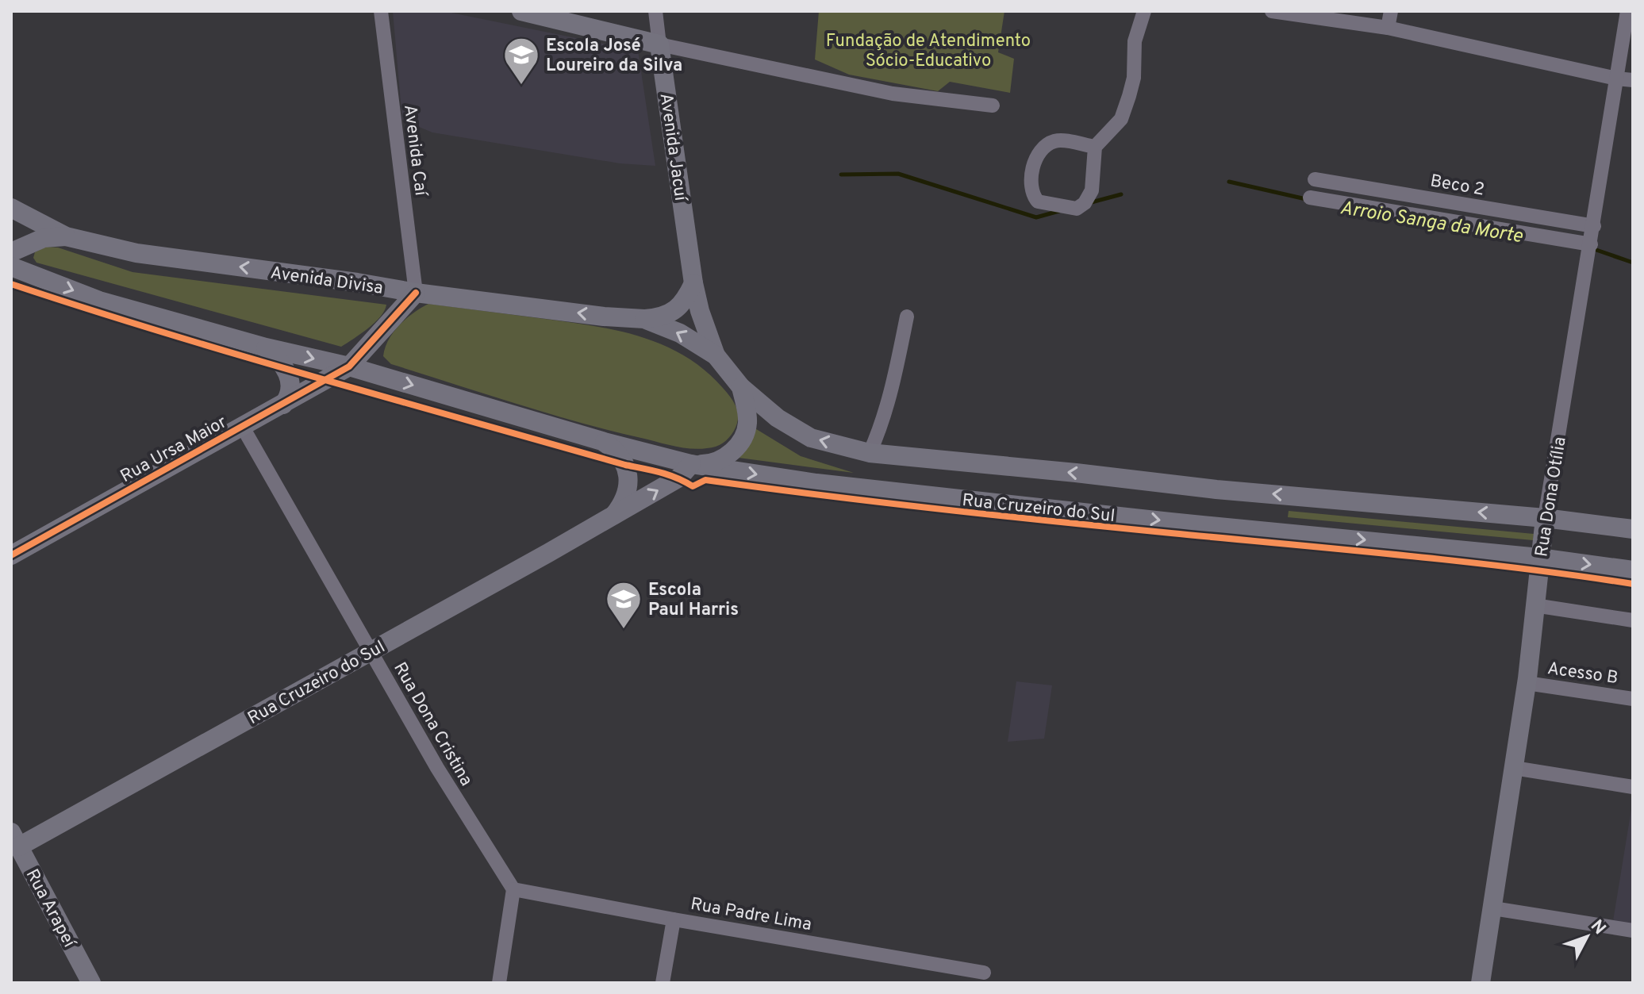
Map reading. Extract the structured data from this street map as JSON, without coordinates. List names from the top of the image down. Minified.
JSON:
{"streets":{"main road":["Avenida Jacuí","Avenida Divisa","Rua Ursa Maior","Rua Dona Otília","Rua Cruzeiro do Sul","Rua Arapeí"],"street":["Avenida Caí","Beco 2","Acesso B","Rua Dona Cristina","Rua Padre Lima"]},"crossings":[["Avenida Jacuí","Avenida Divisa"],["Avenida Caí","Avenida Divisa"],["Avenida Caí","Rua Ursa Maior"],["Beco 2","Rua Dona Otília"],["Avenida Divisa","Rua Ursa Maior"],["Rua Ursa Maior","Rua Dona Cristina"],["Rua Dona Otília","Rua Cruzeiro do Sul"],["Rua Dona Otília","Acesso B"],["Rua Cruzeiro do Sul","Rua Dona Cristina"],["Rua Cruzeiro do Sul","Rua Arapeí"],["Rua Dona Cristina","Rua Padre Lima"]],"water":["Arroio Sanga da Morte"],"parks":["Fundação de Atendimento Sócio-Educativo"],"places":{"school or university":["Escola José Loureiro da Silva","Escola Paul Harris"]},"north":"top right"}
